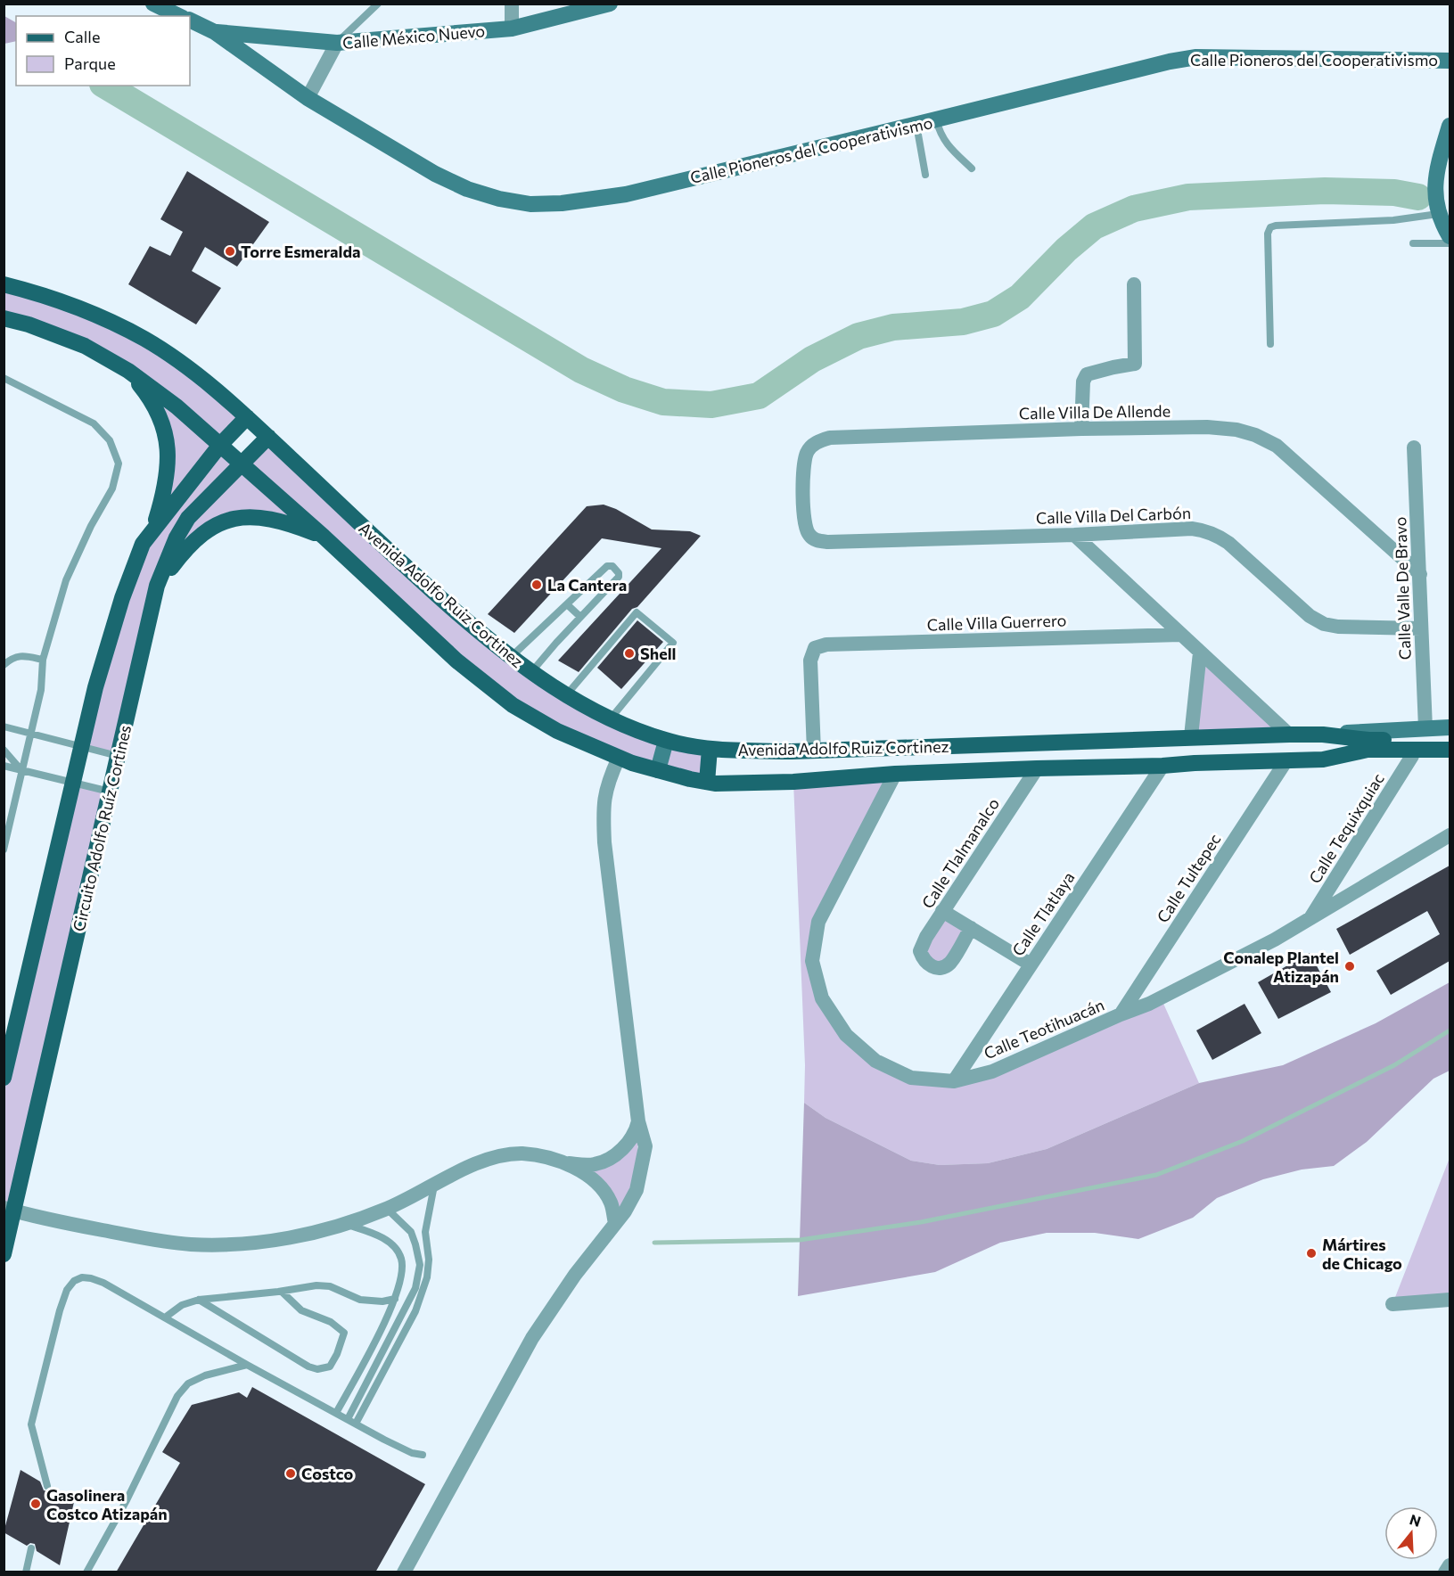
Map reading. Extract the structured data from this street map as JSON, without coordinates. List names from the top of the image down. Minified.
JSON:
{"streets":{"main road":["Avenida Adolfo Ruiz Cortinez","Circuito Adolfo Ruíz Cortines"],"street":["Calle México Nuevo","Calle Pioneros del Cooperativismo","Calle Villa De Allende","Calle Villa Del Carbón","Calle Valle De Bravo","Calle Villa Guerrero","Calle Tequixquiac","Calle Tlalmanalco","Calle Tultepec","Calle Tlatlaya","Calle Teotihuacán"]},"crossings":[["Calle México Nuevo","Calle Pioneros del Cooperativismo"],["Calle Villa De Allende","Calle Villa Del Carbón"],["Calle Villa De Allende","Calle Valle De Bravo"],["Calle Villa Del Carbón","Calle Valle De Bravo"],["Calle Valle De Bravo","Avenida Adolfo Ruiz Cortinez"],["Avenida Adolfo Ruiz Cortinez","Calle Villa Guerrero"],["Avenida Adolfo Ruiz Cortinez","Circuito Adolfo Ruíz Cortines"],["Avenida Adolfo Ruiz Cortinez","Calle Tequixquiac"],["Avenida Adolfo Ruiz Cortinez","Calle Tlalmanalco"],["Avenida Adolfo Ruiz Cortinez","Calle Tultepec"],["Avenida Adolfo Ruiz Cortinez","Calle Tlatlaya"],["Avenida Adolfo Ruiz Cortinez","Calle Teotihuacán"],["Calle Tequixquiac","Calle Teotihuacán"],["Calle Tultepec","Calle Teotihuacán"],["Calle Tlatlaya","Calle Teotihuacán"]],"places":["Torre Esmeralda","La Cantera","Shell","Conalep Plantel Atizapán","Mártires de Chicago","Costco","Gasolinera Costco Atizapán"],"legend":["Calle","Parque"],"north":"top"}
